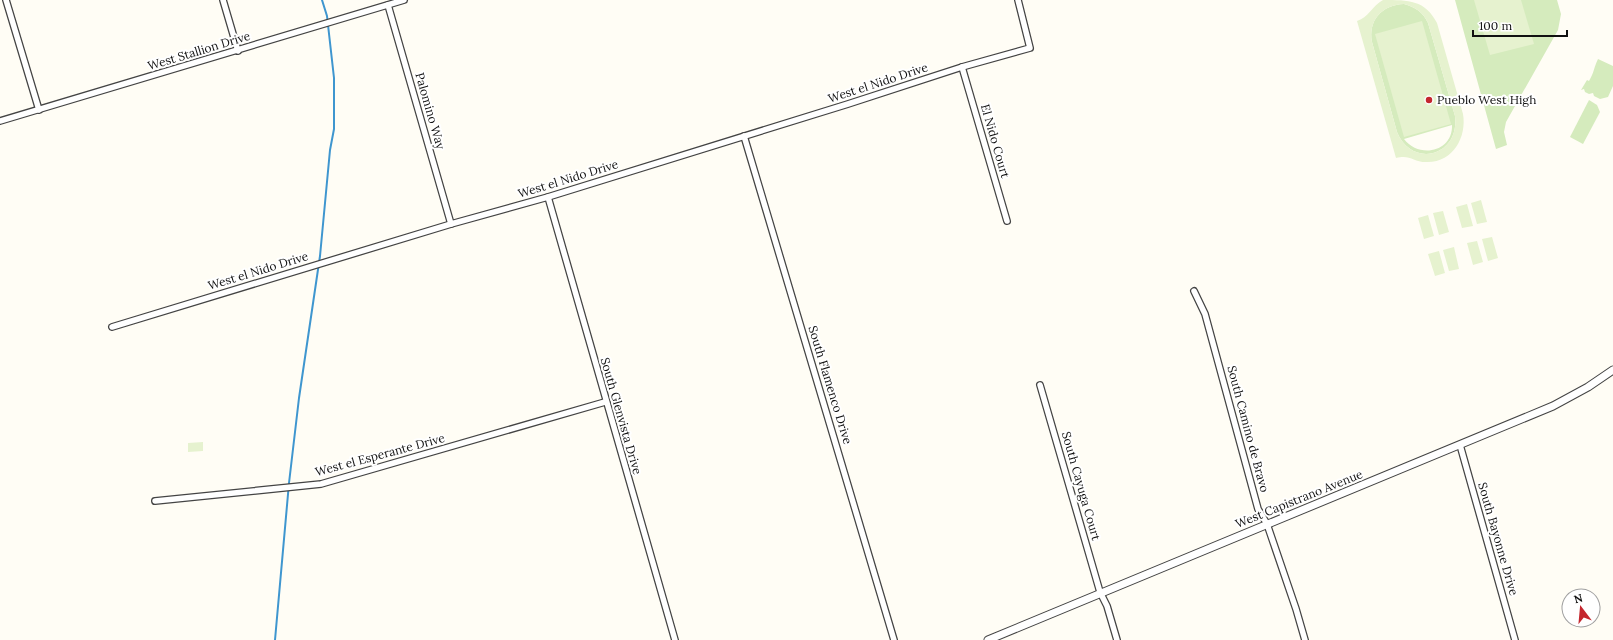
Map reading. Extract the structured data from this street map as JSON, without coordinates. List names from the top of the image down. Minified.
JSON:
{"streets":{"street":["West Stallion Drive","West el Nido Drive","Palomino Way","El Nido Court","South Flamenco Drive","South Glenvista Drive","South Camino de Bravo","West el Esperante Drive","South Cayuga Court","West Capistrano Avenue","South Bayonne Drive"]},"crossings":[["West Stallion Drive","Palomino Way"],["West el Nido Drive","Palomino Way"],["West el Nido Drive","El Nido Court"],["West el Nido Drive","South Flamenco Drive"],["West el Nido Drive","South Glenvista Drive"],["South Glenvista Drive","West el Esperante Drive"],["South Camino de Bravo","West Capistrano Avenue"],["South Cayuga Court","West Capistrano Avenue"],["West Capistrano Avenue","South Bayonne Drive"]],"places":["Pueblo West High"],"scale_bar":"100 m","north":"top"}
